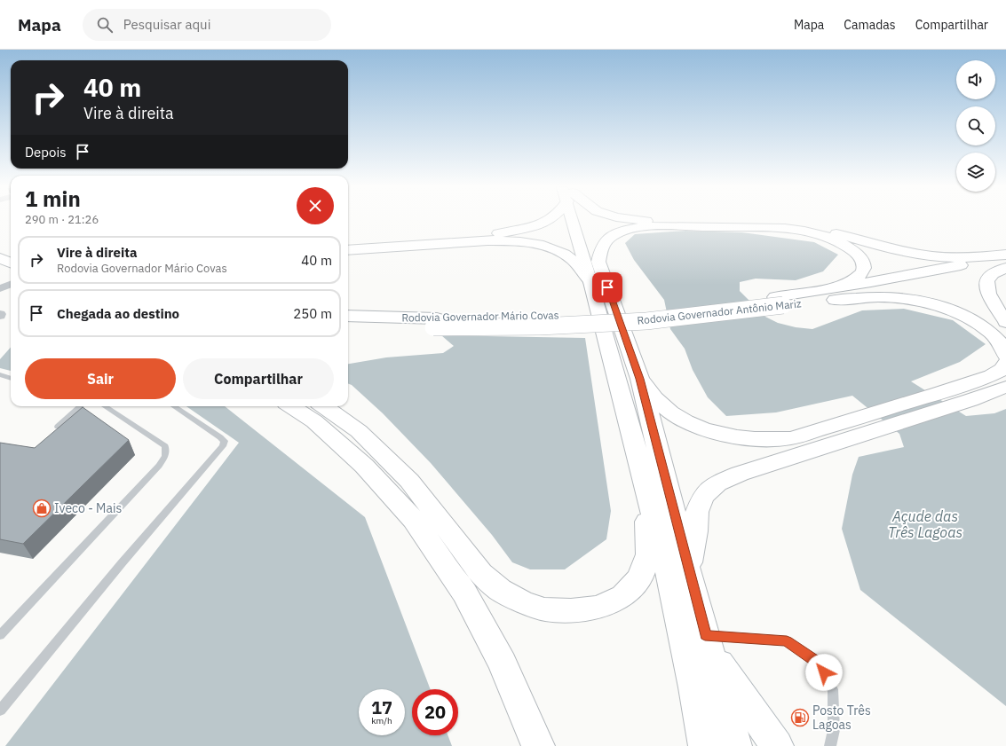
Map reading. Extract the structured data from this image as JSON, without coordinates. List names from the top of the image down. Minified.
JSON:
{"streets":{"main road":["Rodovia Governador Antônio Mariz","Rodovia Governador Mário Covas"]},"crossings":[["Rodovia Governador Antônio Mariz","Rodovia Governador Mário Covas"]],"water":["Açude das Três Lagoas"],"places":{"shop":["Iveco - Mais"],"fuel station":["Posto Três Lagoas"]},"page":{"header":"Mapa","search":"Pesquisar aqui","nav":["Mapa","Camadas","Compartilhar"],"turn":["40 m","Vire à direita"],"then":"Depois","heading":["1 min","290 m · 21:26"],"list":[{"name":"Vire à direita","note":"Rodovia Governador Mário Covas","value":"40 m"},{"name":"Chegada ao destino","value":"250 m"}],"buttons":["Sair","Compartilhar"],"speed":"17 km/h","limit":"20"}}
